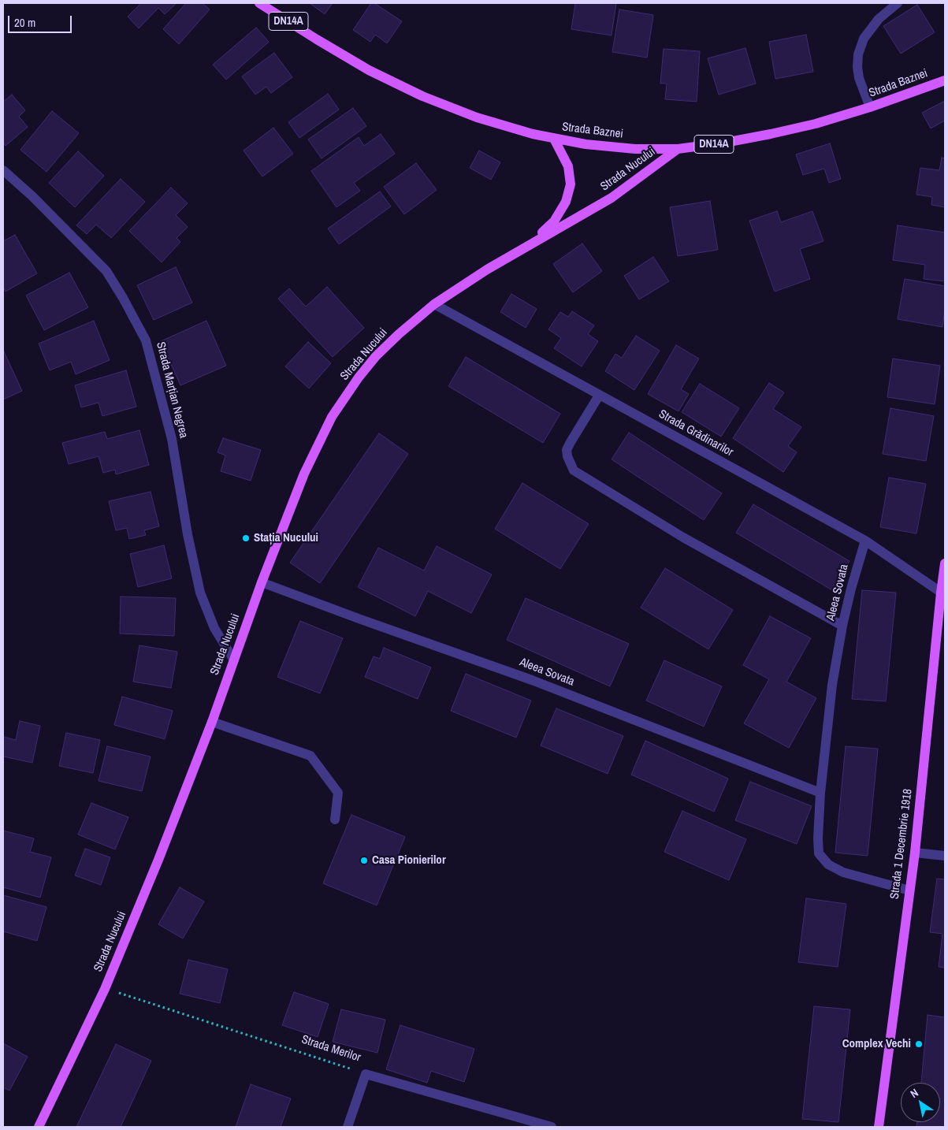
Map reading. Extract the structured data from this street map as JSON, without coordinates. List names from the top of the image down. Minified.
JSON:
{"streets":{"main road":["DN14A","Strada Baznei","Strada Nucului","Strada 1 Decembrie 1918"],"street":["Strada Marțian Negrea","Strada Grădinarilor","Aleea Sovata","Strada Merilor"]},"crossings":[["Strada Baznei","Strada Nucului"],["Strada Nucului","Strada Marțian Negrea"],["Strada Nucului","Strada Grădinarilor"],["Strada Nucului","Aleea Sovata"],["Strada Nucului","Strada Merilor"],["Strada Grădinarilor","Aleea Sovata"],["Strada Grădinarilor","Strada 1 Decembrie 1918"],["Aleea Sovata","Strada 1 Decembrie 1918"]],"places":["Stația Nucului","Casa Pionierilor","Complex Vechi"],"scale_bar":"20 m","north":"top left"}
